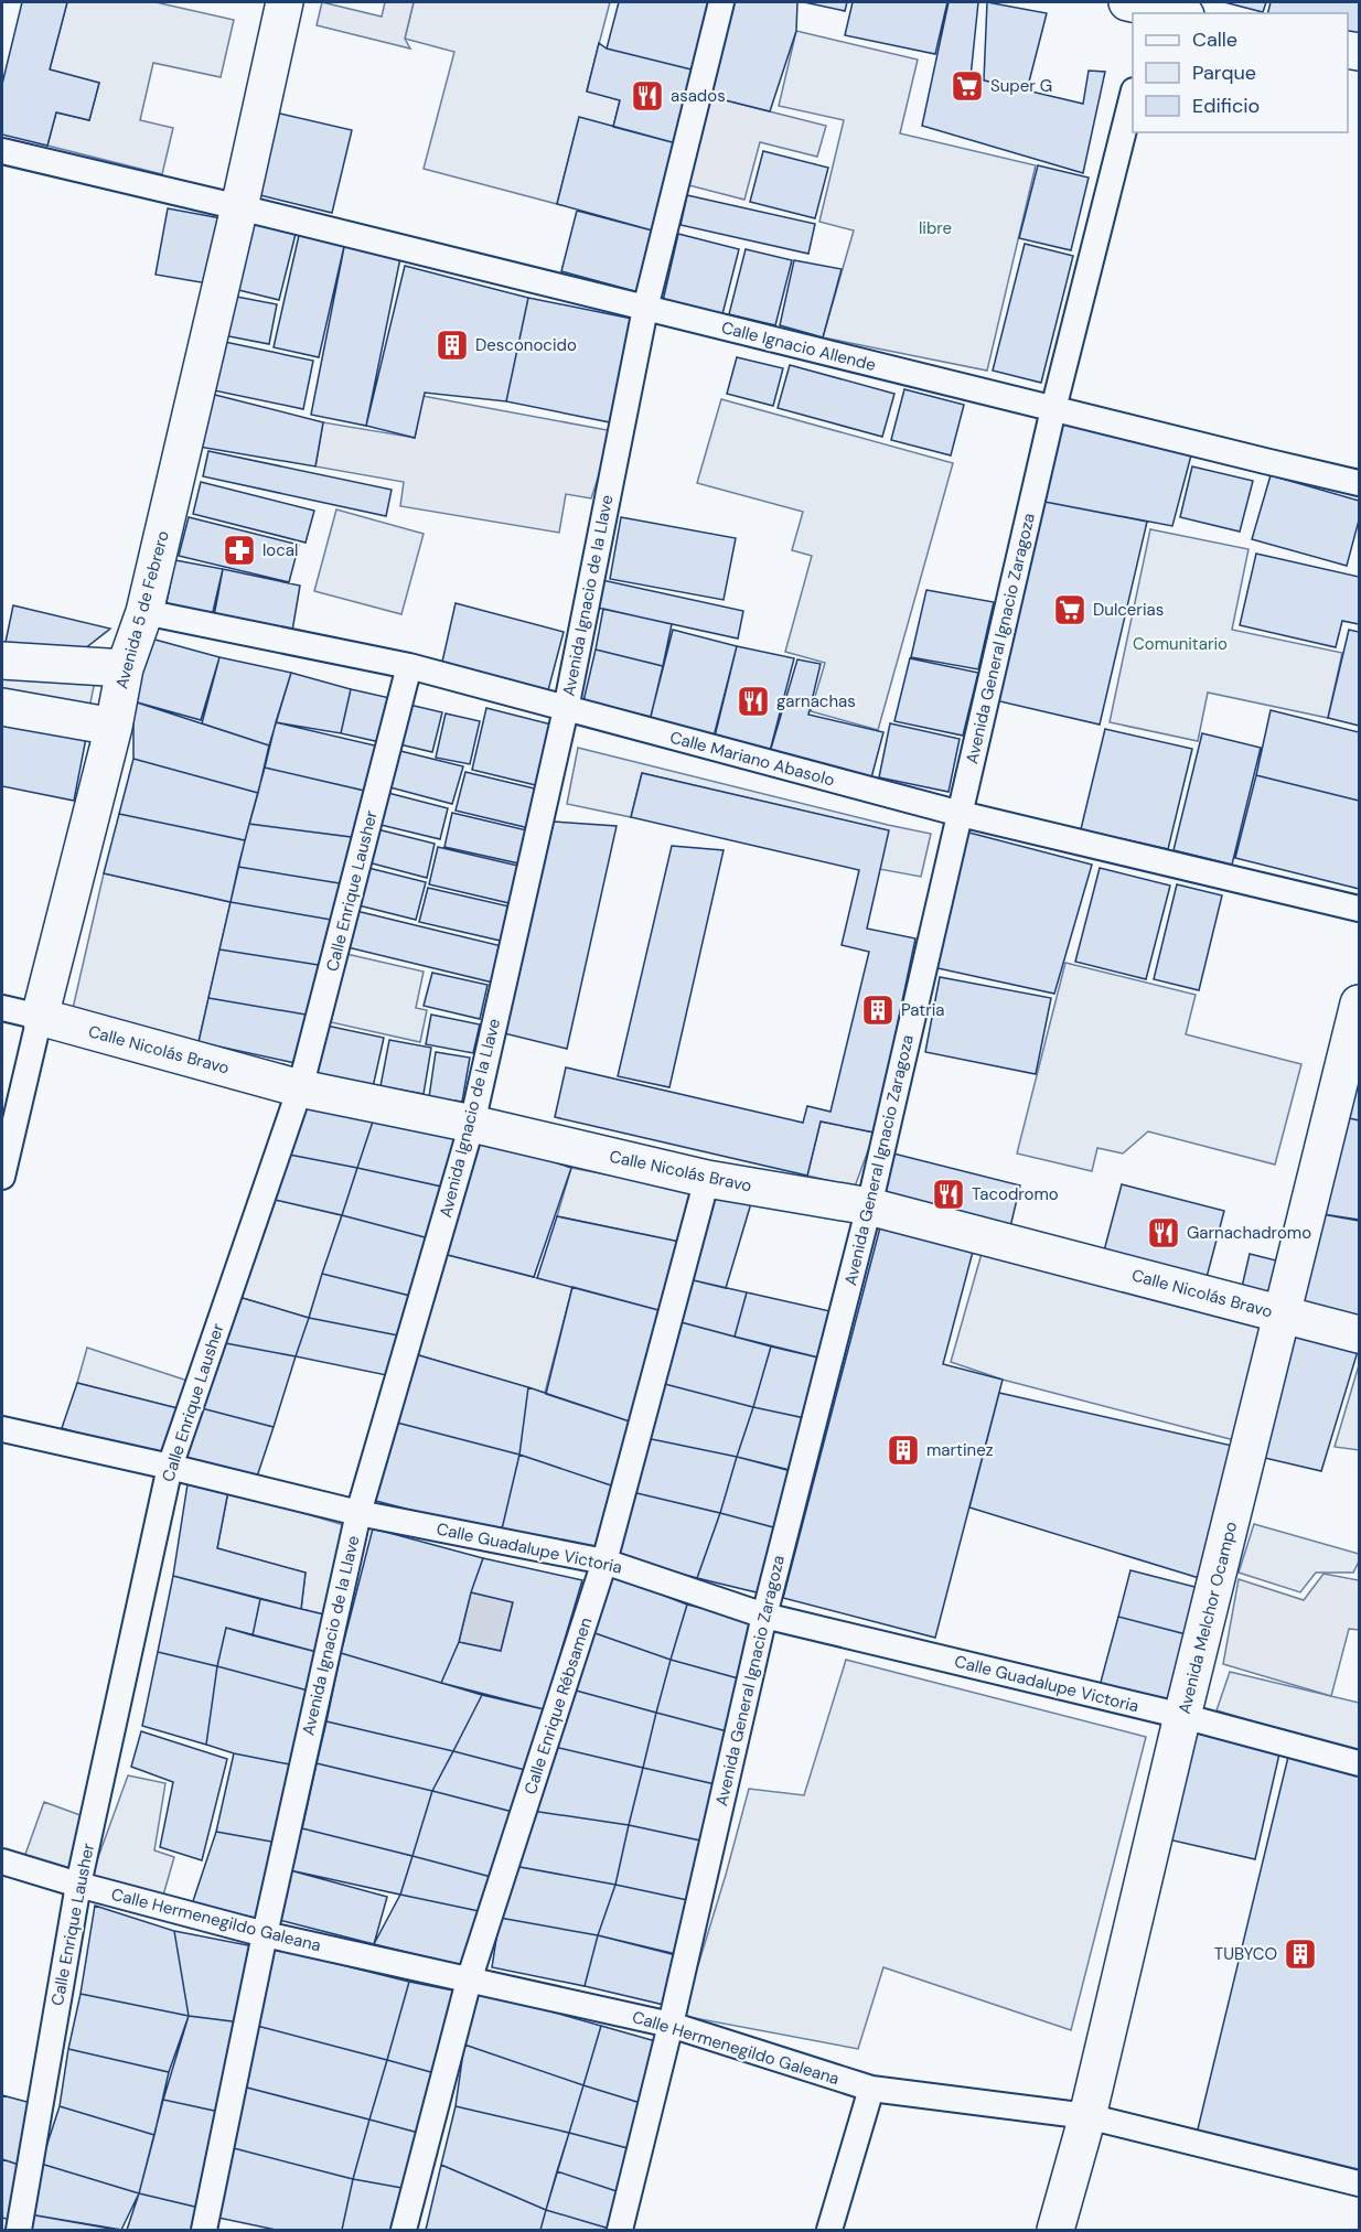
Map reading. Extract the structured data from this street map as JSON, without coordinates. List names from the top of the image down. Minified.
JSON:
{"streets":{"street":["Calle Ignacio Allende","Avenida Ignacio de la Llave","Avenida 5 de Febrero","Avenida General Ignacio Zaragoza","Calle Mariano Abasolo","Calle Enrique Lausher","Calle Nicolás Bravo","Calle Guadalupe Victoria","Avenida Melchor Ocampo","Calle Enrique Rébsamen","Calle Hermenegildo Galeana"]},"crossings":[["Calle Ignacio Allende","Avenida Ignacio de la Llave"],["Calle Ignacio Allende","Avenida 5 de Febrero"],["Calle Ignacio Allende","Avenida General Ignacio Zaragoza"],["Avenida Ignacio de la Llave","Calle Mariano Abasolo"],["Avenida Ignacio de la Llave","Calle Nicolás Bravo"],["Avenida Ignacio de la Llave","Calle Guadalupe Victoria"],["Avenida Ignacio de la Llave","Calle Hermenegildo Galeana"],["Avenida 5 de Febrero","Calle Mariano Abasolo"],["Avenida 5 de Febrero","Calle Nicolás Bravo"],["Avenida General Ignacio Zaragoza","Calle Mariano Abasolo"],["Avenida General Ignacio Zaragoza","Calle Nicolás Bravo"],["Avenida General Ignacio Zaragoza","Calle Guadalupe Victoria"],["Avenida General Ignacio Zaragoza","Calle Hermenegildo Galeana"],["Calle Mariano Abasolo","Calle Enrique Lausher"],["Calle Enrique Lausher","Calle Nicolás Bravo"],["Calle Enrique Lausher","Calle Guadalupe Victoria"],["Calle Enrique Lausher","Calle Hermenegildo Galeana"],["Calle Nicolás Bravo","Avenida Melchor Ocampo"],["Calle Nicolás Bravo","Calle Enrique Rébsamen"],["Calle Guadalupe Victoria","Avenida Melchor Ocampo"],["Calle Guadalupe Victoria","Calle Enrique Rébsamen"],["Avenida Melchor Ocampo","Calle Hermenegildo Galeana"],["Calle Enrique Rébsamen","Calle Hermenegildo Galeana"]],"parks":["libre","Comunitario"],"places":{"supermarket":["Super G","Dulcerias"],"restaurant":["asados","garnachas","Tacodromo","Garnachadromo"],"building":["Desconocido","Patria","martinez","TUBYCO"],"pharmacy":["local"]},"legend":["Calle","Parque","Edificio"]}
